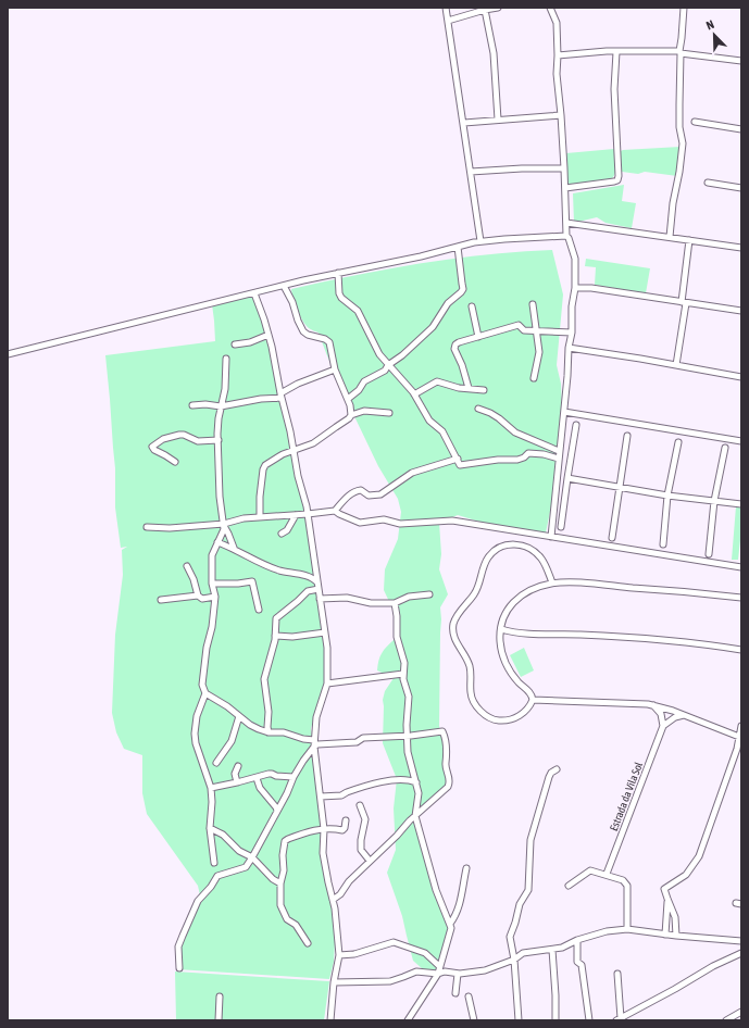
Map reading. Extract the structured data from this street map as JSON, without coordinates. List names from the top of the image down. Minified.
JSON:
{"streets":{"street":["Estrada da Vila Sol"]},"north":"top left"}
